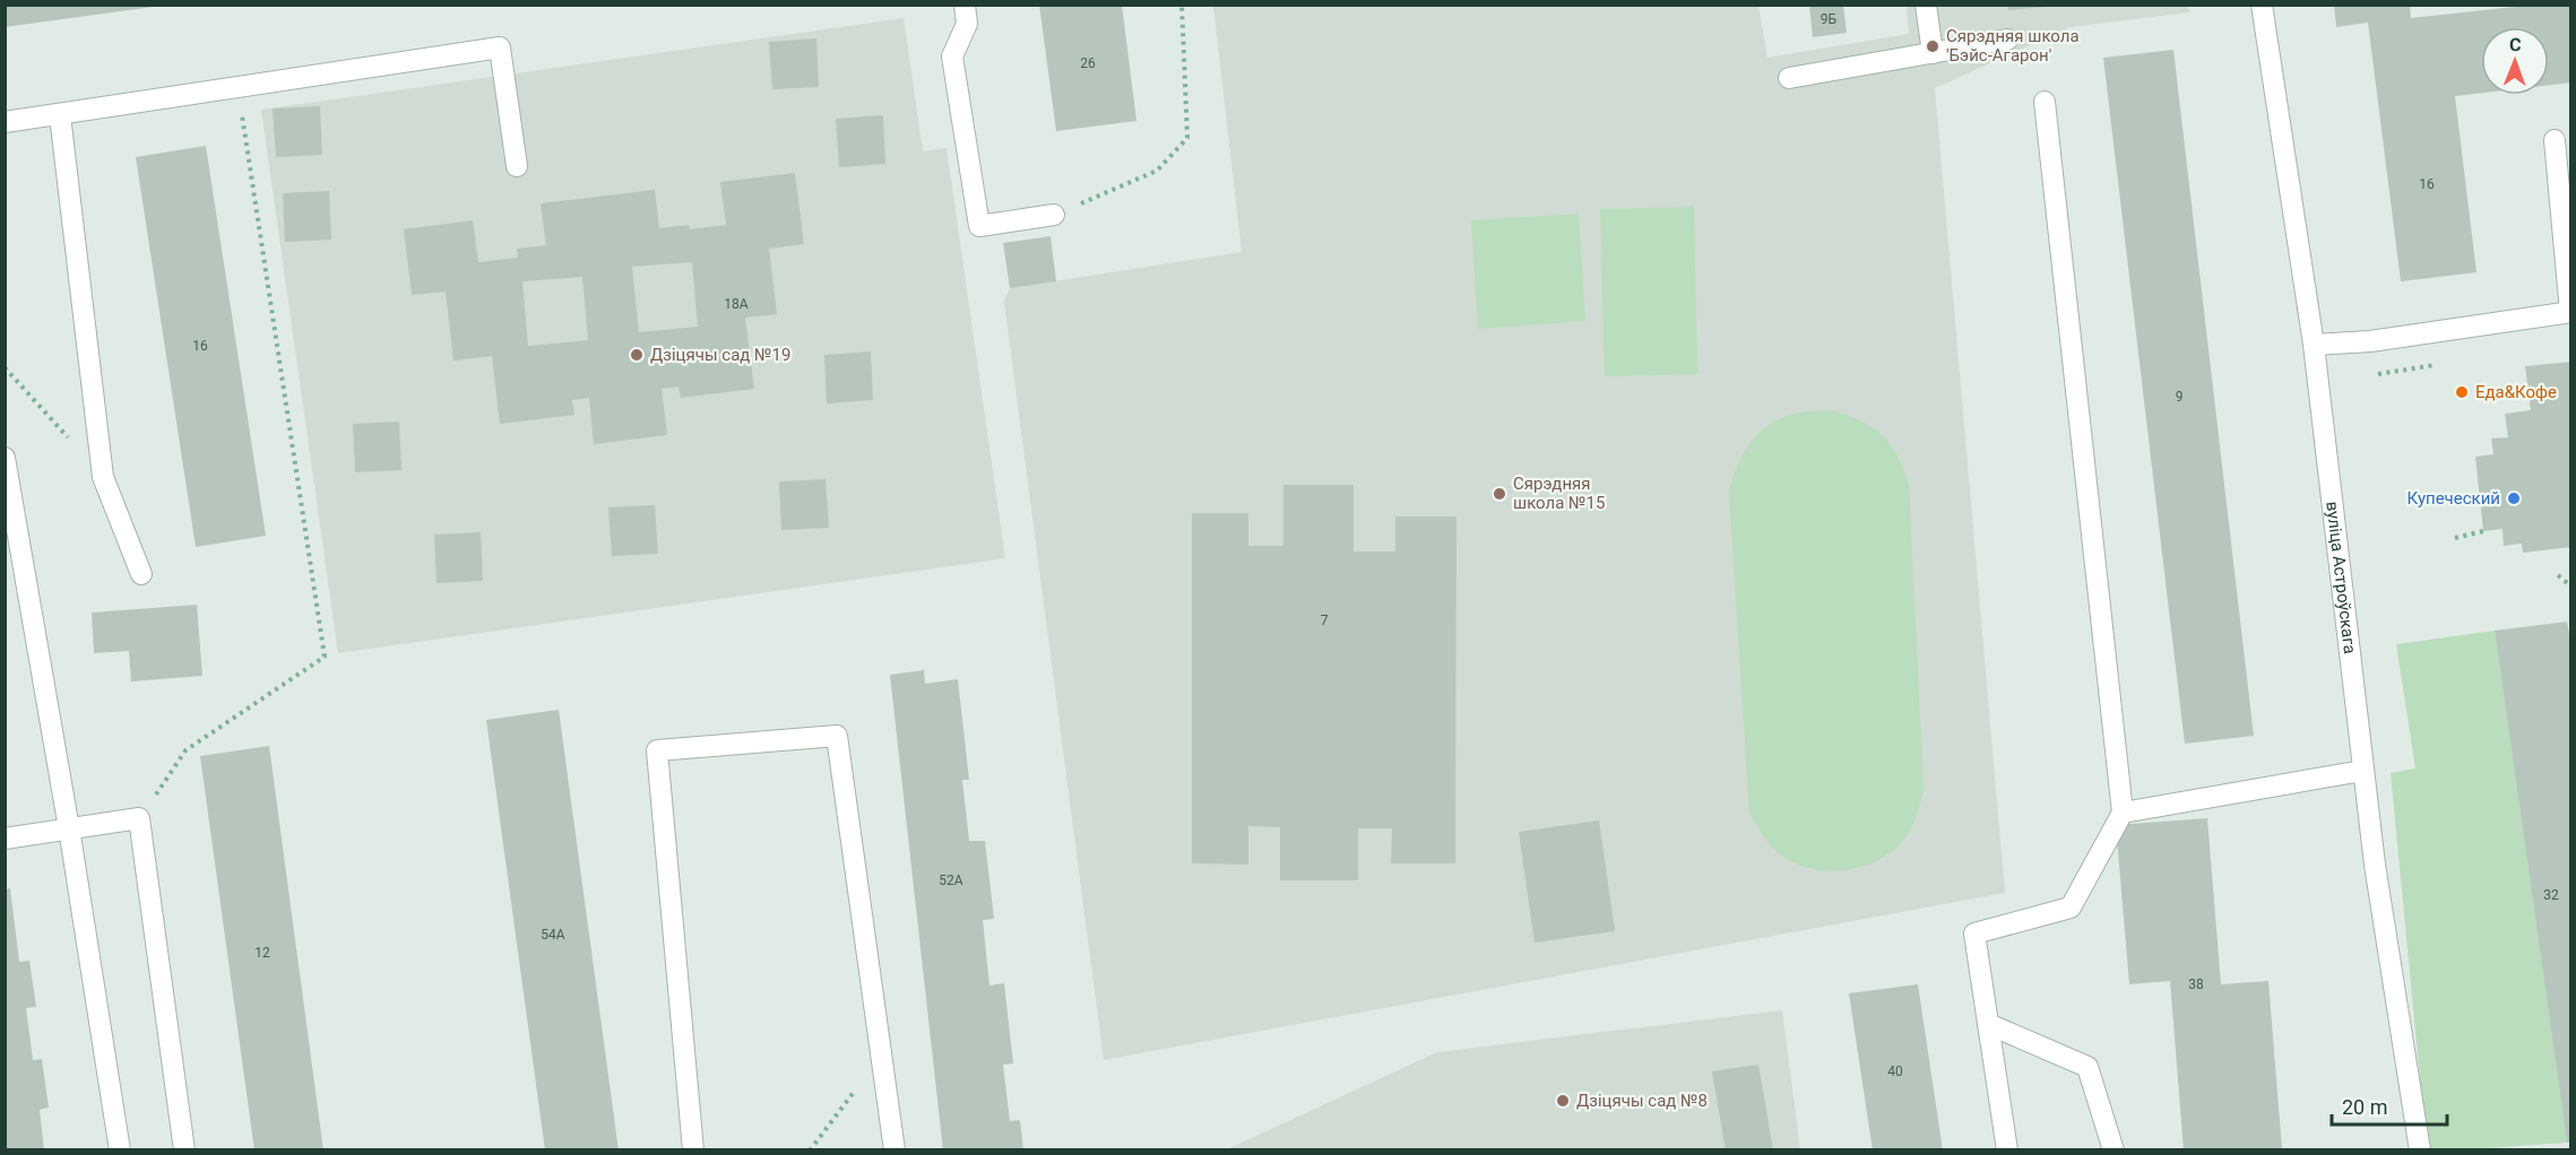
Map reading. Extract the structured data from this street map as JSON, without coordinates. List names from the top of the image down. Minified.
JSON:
{"streets":{"street":["вуліца Астроўскага"]},"places":["Сярэдняя школа 'Бэйс-Агарон'","Дзіцячы сад №19","Еда&Кофе","Сярэдняя школа №15","Купеческий","Дзіцячы сад №8"],"house_numbers":["9Б","26","16","18А","16","9","7","52А","32","54А","12","38","40"],"scale_bar":"20 m","north":"top"}
